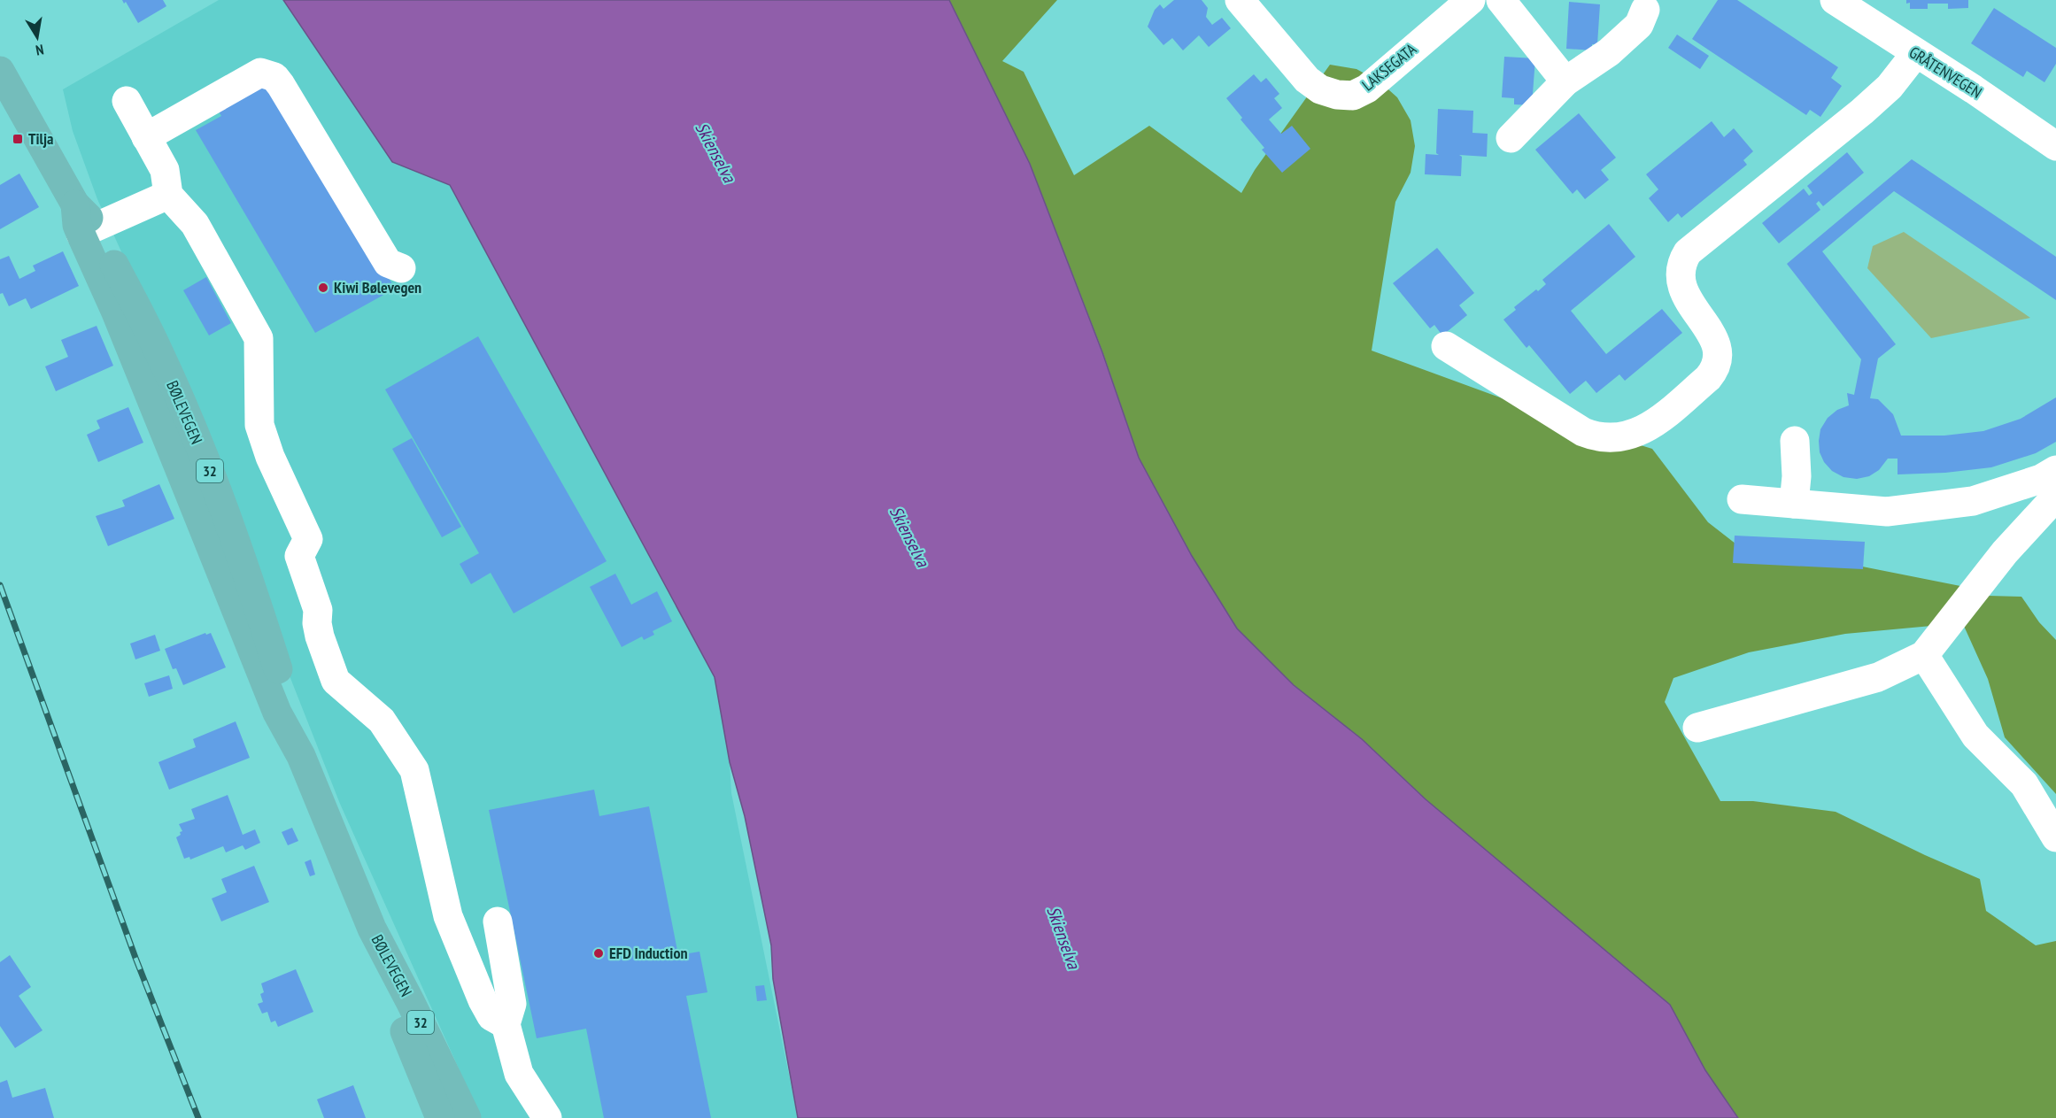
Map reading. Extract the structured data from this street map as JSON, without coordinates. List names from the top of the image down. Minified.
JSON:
{"streets":{"main road":["BØLEVEGEN","32"],"street":["LAKSEGATA","GRÅTENVEGEN"]},"water":["Skienselva"],"places":{"transit":["Tilja"],"other":["Kiwi Bølevegen","EFD Induction"]},"north":"bottom"}
